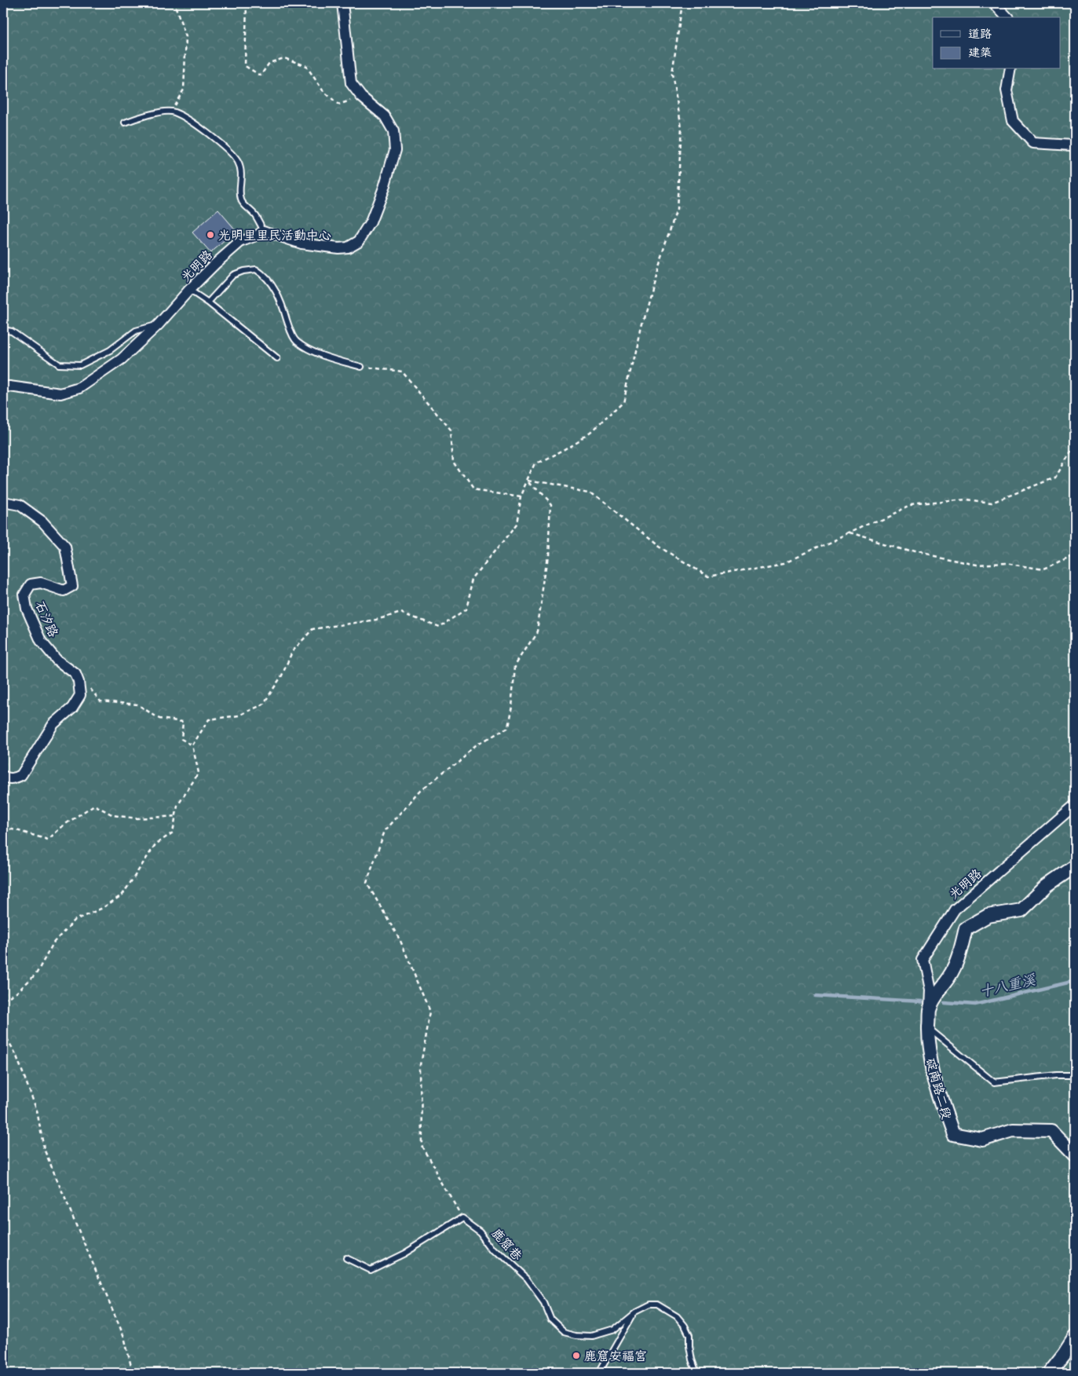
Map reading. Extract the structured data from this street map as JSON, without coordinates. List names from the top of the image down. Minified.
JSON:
{"streets":{"street":["光明路","石汐路","碇南路二段"],"lane":["鹿窟巷"]},"crossings":[["光明路","碇南路二段"]],"water":["十八重溪"],"places":["光明里里民活動中心","鹿窟安福宮"],"legend":["道路","建築"]}
